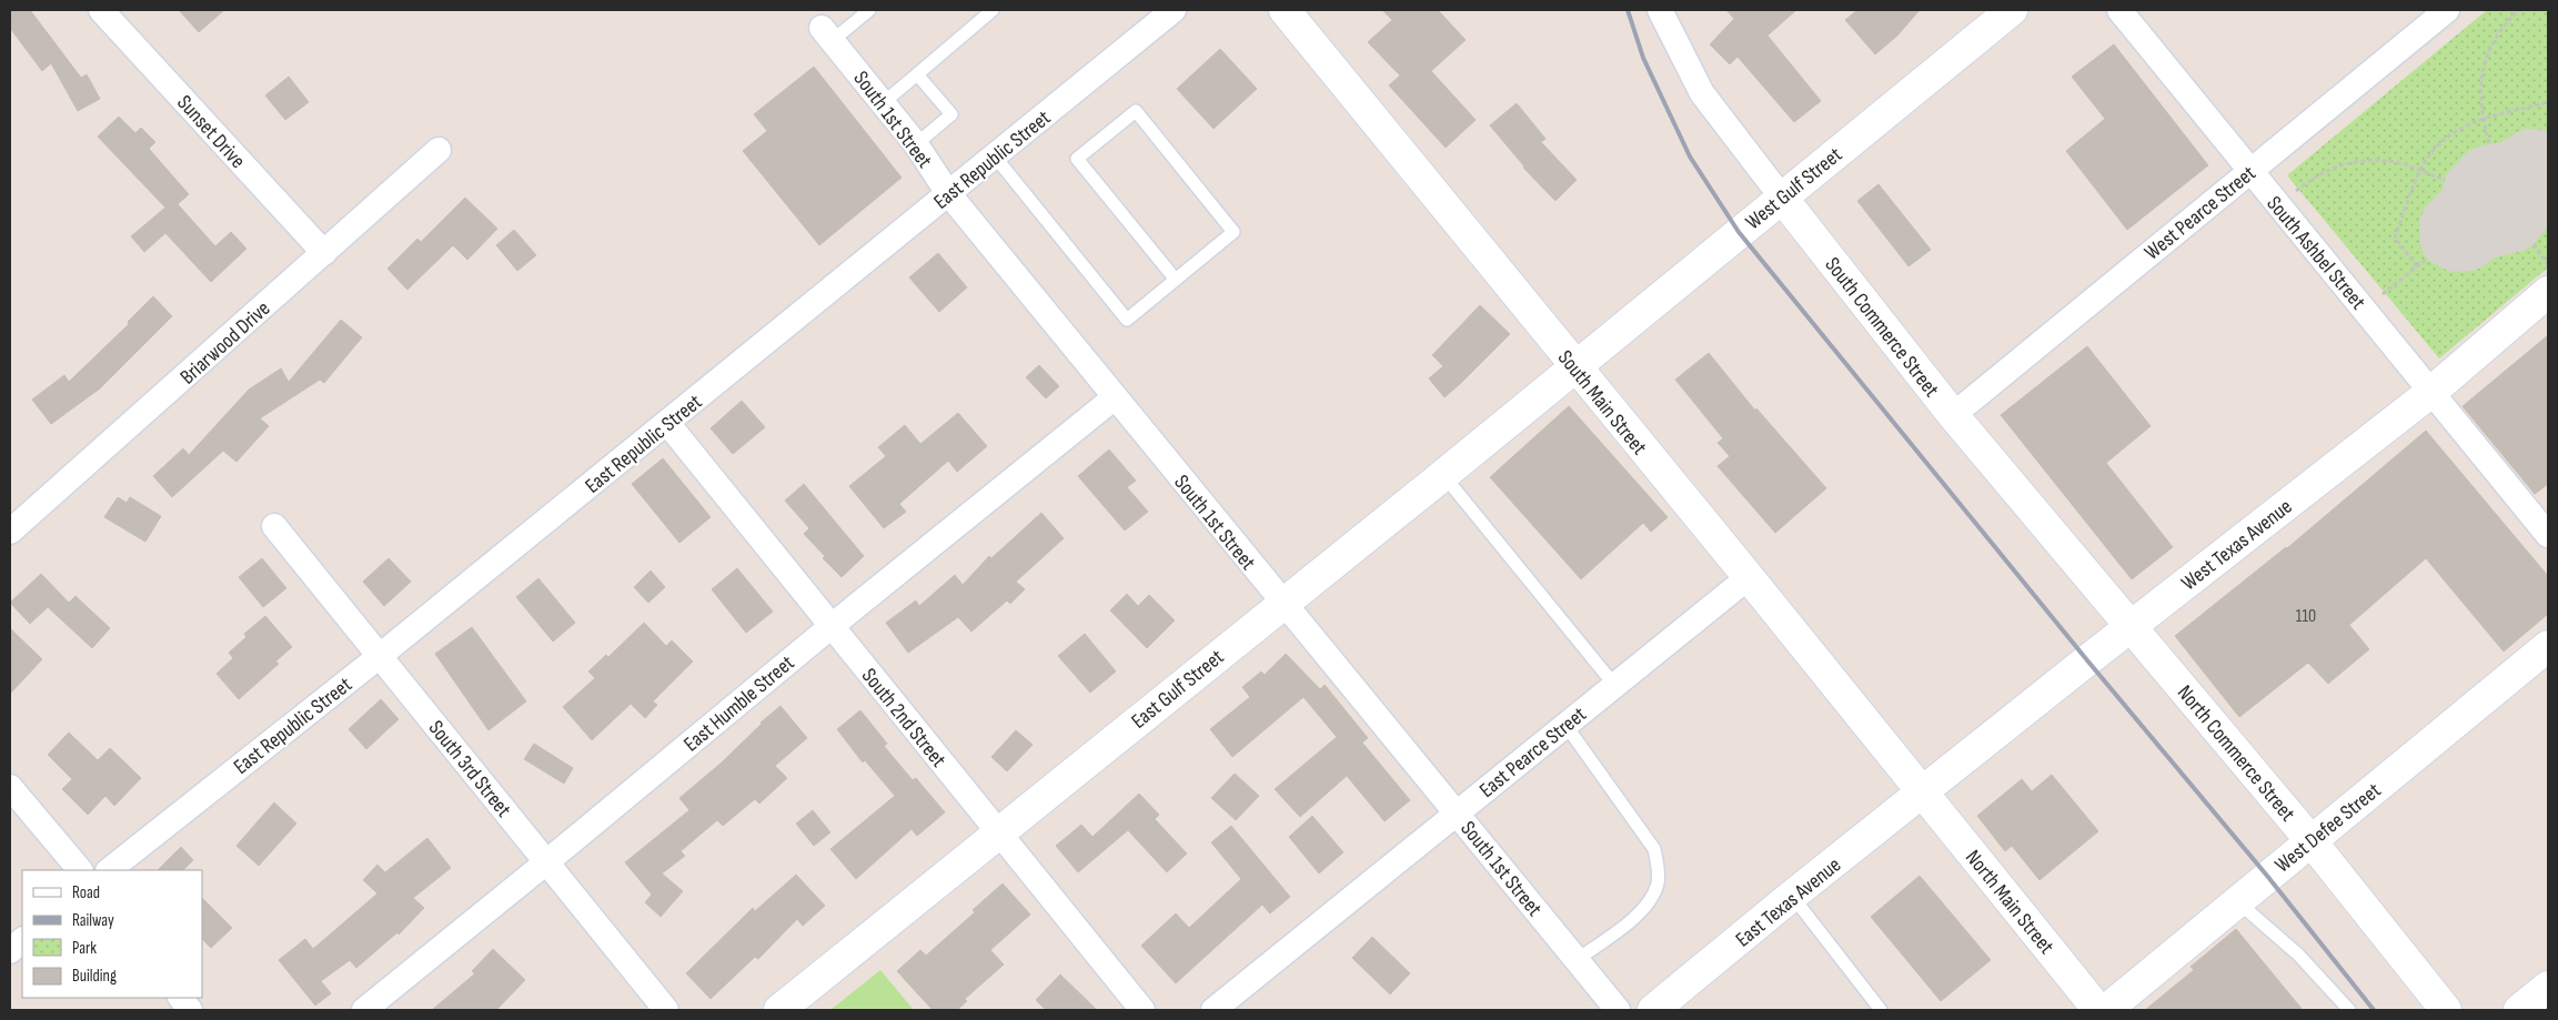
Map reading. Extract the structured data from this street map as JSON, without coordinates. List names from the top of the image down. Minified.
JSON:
{"streets":{"main road":["West Gulf Street","South Commerce Street","South Main Street","West Texas Avenue","East Gulf Street","North Commerce Street","West Defee Street","East Texas Avenue","North Main Street"],"street":["South 1st Street","Sunset Drive","East Republic Street","West Pearce Street","South Ashbel Street","Briarwood Drive","East Humble Street","South 2nd Street","East Pearce Street","South 3rd Street"]},"crossings":[["South 1st Street","East Republic Street"],["South 1st Street","East Gulf Street"],["South 1st Street","East Humble Street"],["South 1st Street","East Pearce Street"],["Sunset Drive","Briarwood Drive"],["East Republic Street","South 2nd Street"],["East Republic Street","South 3rd Street"],["West Gulf Street","South Commerce Street"],["West Gulf Street","South Main Street"],["West Gulf Street","East Gulf Street"],["West Pearce Street","South Ashbel Street"],["West Pearce Street","South Commerce Street"],["South Ashbel Street","West Texas Avenue"],["South Commerce Street","West Texas Avenue"],["South Commerce Street","North Commerce Street"],["South Main Street","West Texas Avenue"],["South Main Street","East Gulf Street"],["South Main Street","East Pearce Street"],["South Main Street","East Texas Avenue"],["South Main Street","North Main Street"],["West Texas Avenue","North Commerce Street"],["West Texas Avenue","East Texas Avenue"],["West Texas Avenue","North Main Street"],["East Gulf Street","South 2nd Street"],["East Humble Street","South 2nd Street"],["East Humble Street","South 3rd Street"],["North Commerce Street","West Defee Street"],["East Texas Avenue","North Main Street"]],"house_numbers":["110"],"legend":["Road","Railway","Park","Building"]}
